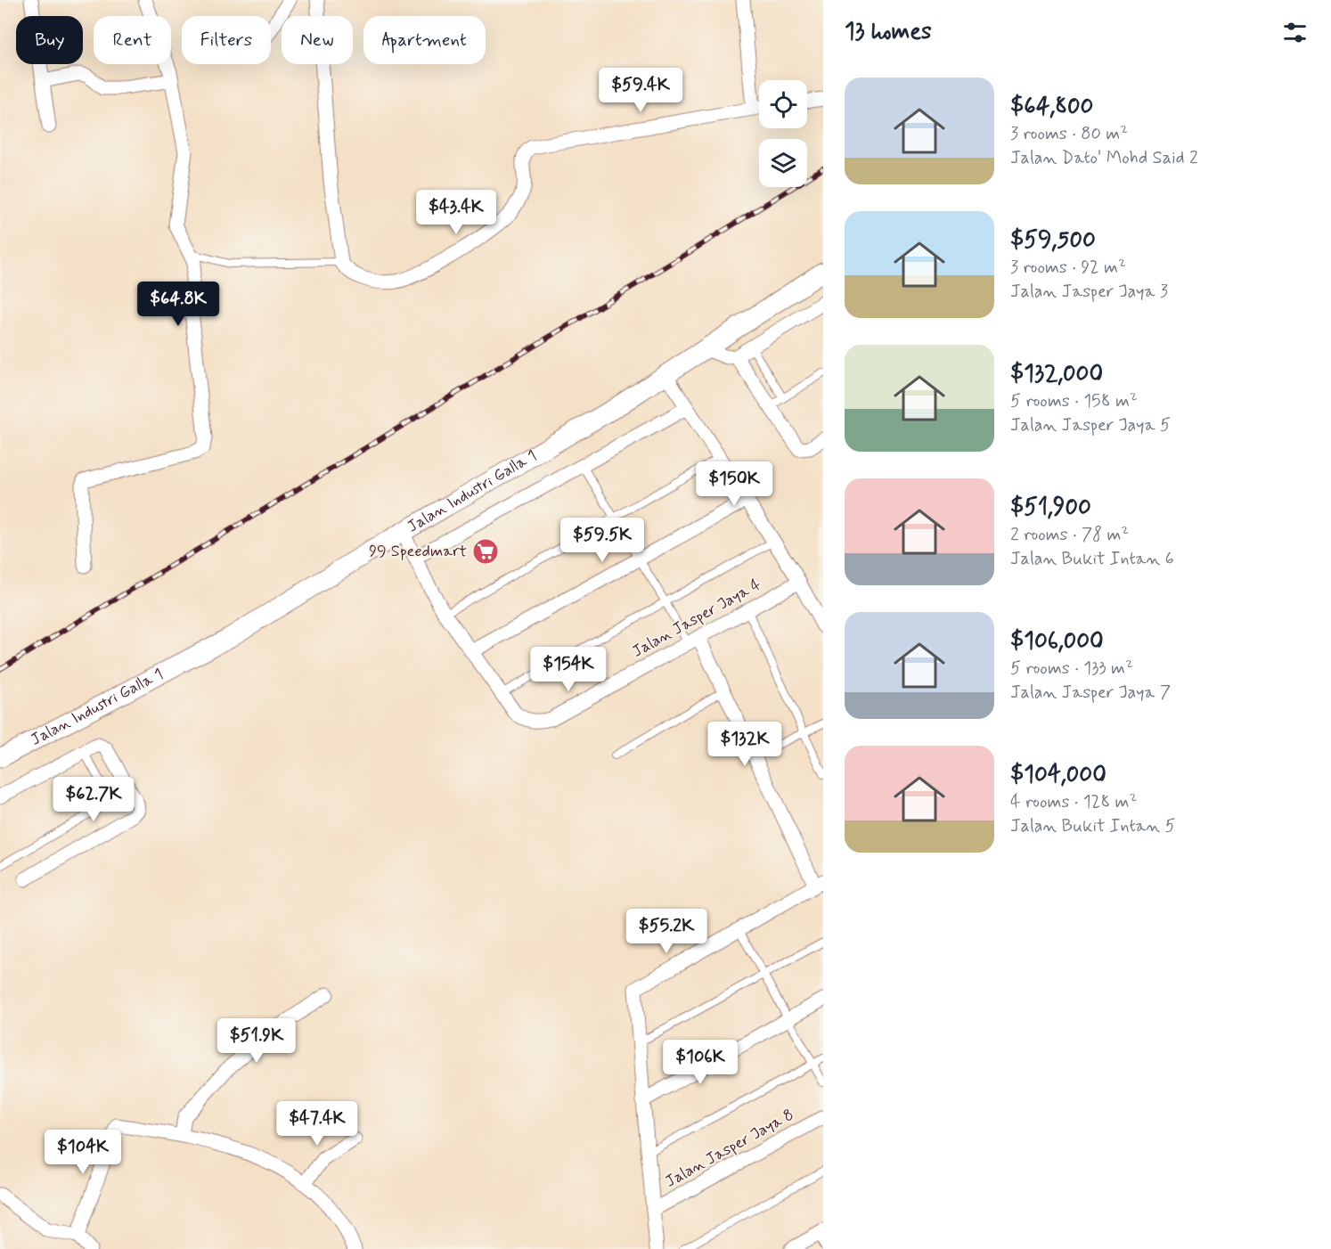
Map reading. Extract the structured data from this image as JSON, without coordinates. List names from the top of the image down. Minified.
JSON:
{"streets":{"main road":["Jalan Industri Galla 1"],"street":["Jalan Jasper Jaya 4","Jalan Jasper Jaya 8"]},"crossings":[["Jalan Industri Galla 1","Jalan Jasper Jaya 4"]],"places":{"supermarket":["99 Speedmart"]},"page":{"heading":"13 homes","chip":["Buy","Rent","Filters","New","Apartment"],"list":[{"name":"$64,800","note":"3 rooms · 80 m² · Jalan Dato' Mohd Said 2"},{"name":"$59,500","note":"3 rooms · 92 m² · Jalan Jasper Jaya 3"},{"name":"$132,000","note":"5 rooms · 158 m² · Jalan Jasper Jaya 5"},{"name":"$51,900","note":"2 rooms · 78 m² · Jalan Bukit Intan 6"},{"name":"$106,000","note":"5 rooms · 133 m² · Jalan Jasper Jaya 7"},{"name":"$104,000","note":"4 rooms · 128 m² · Jalan Bukit Intan 5"}],"price":["$59.4K","$43.4K","$64.8K","$150K","$59.5K","$154K","$132K","$62.7K","$55.2K","$51.9K","$106K","$47.4K","$104K"]}}
